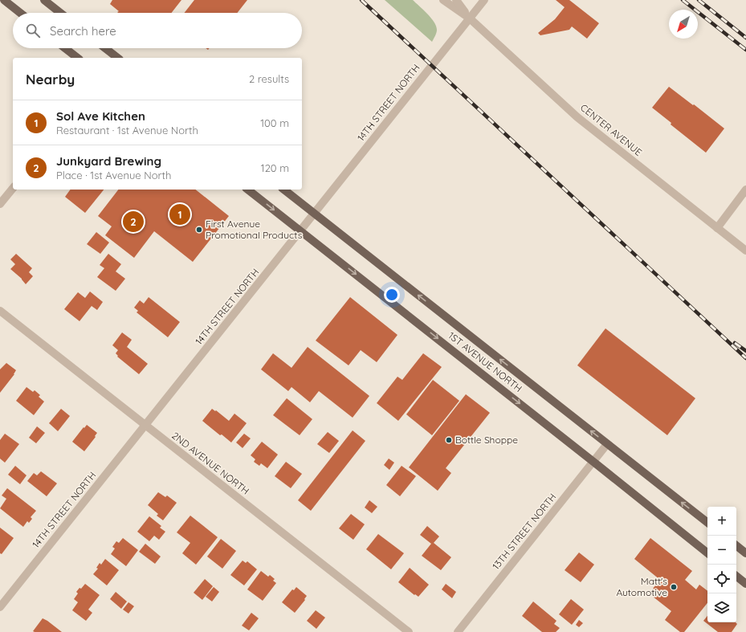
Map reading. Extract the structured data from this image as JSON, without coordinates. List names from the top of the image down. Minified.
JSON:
{"streets":{"main road":["1ST AVENUE NORTH"],"street":["14TH STREET NORTH","CENTER AVENUE","2ND AVENUE NORTH","13TH STREET NORTH"]},"crossings":[["14TH STREET NORTH","CENTER AVENUE"],["14TH STREET NORTH","1ST AVENUE NORTH"],["14TH STREET NORTH","2ND AVENUE NORTH"],["1ST AVENUE NORTH","13TH STREET NORTH"]],"places":["First Avenue Promotional Products","Bottle Shoppe","Matt's Automotive"],"north":"bottom left","page":{"search":"Search here","heading":["Nearby","2 results"],"list":[{"mark":"1","name":"Sol Ave Kitchen","note":"Restaurant · 1st Avenue North","value":"100 m"},{"mark":"2","name":"Junkyard Brewing","note":"Place · 1st Avenue North","value":"120 m"}],"pins":["1","2"],"map_buttons":["+","−"]}}
